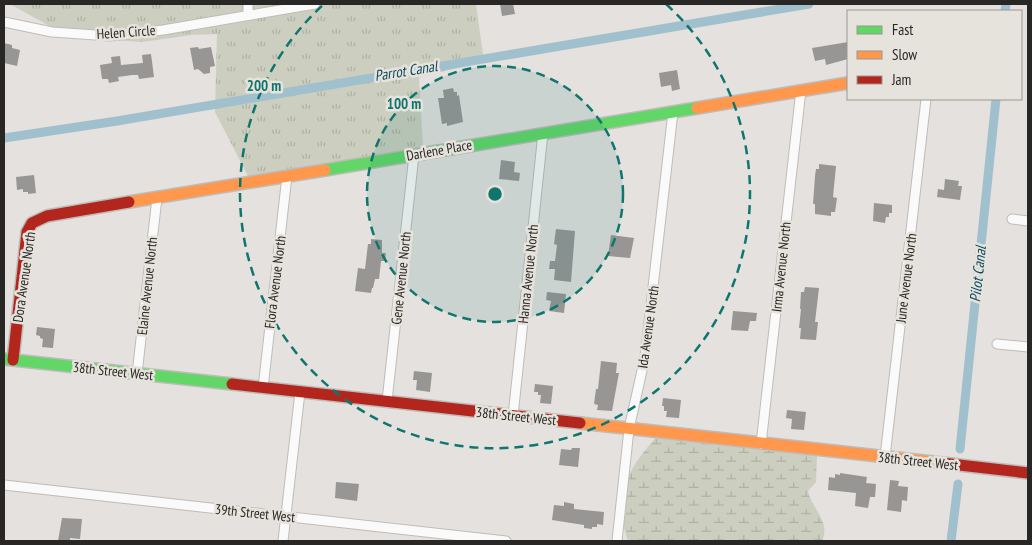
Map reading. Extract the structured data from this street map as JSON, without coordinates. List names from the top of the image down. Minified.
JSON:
{"streets":{"street":["Helen Circle","Darlene Place","Irma Avenue North","Hanna Avenue North","Dora Avenue North","Gene Avenue North","June Avenue North","Flora Avenue North","Elaine Avenue North","Ida Avenue North","38th Street West","39th Street West"]},"crossings":[["Darlene Place","Irma Avenue North"],["Darlene Place","Hanna Avenue North"],["Darlene Place","Dora Avenue North"],["Darlene Place","Gene Avenue North"],["Darlene Place","Flora Avenue North"],["Darlene Place","Elaine Avenue North"],["Darlene Place","Ida Avenue North"],["Irma Avenue North","38th Street West"],["Hanna Avenue North","38th Street West"],["Dora Avenue North","38th Street West"],["Gene Avenue North","38th Street West"],["June Avenue North","38th Street West"],["Flora Avenue North","38th Street West"],["Elaine Avenue North","38th Street West"],["Ida Avenue North","38th Street West"]],"water":["Parrot Canal","Pilot Canal"],"legend":["Fast","Slow","Jam"],"rings":["200 m","100 m"]}
